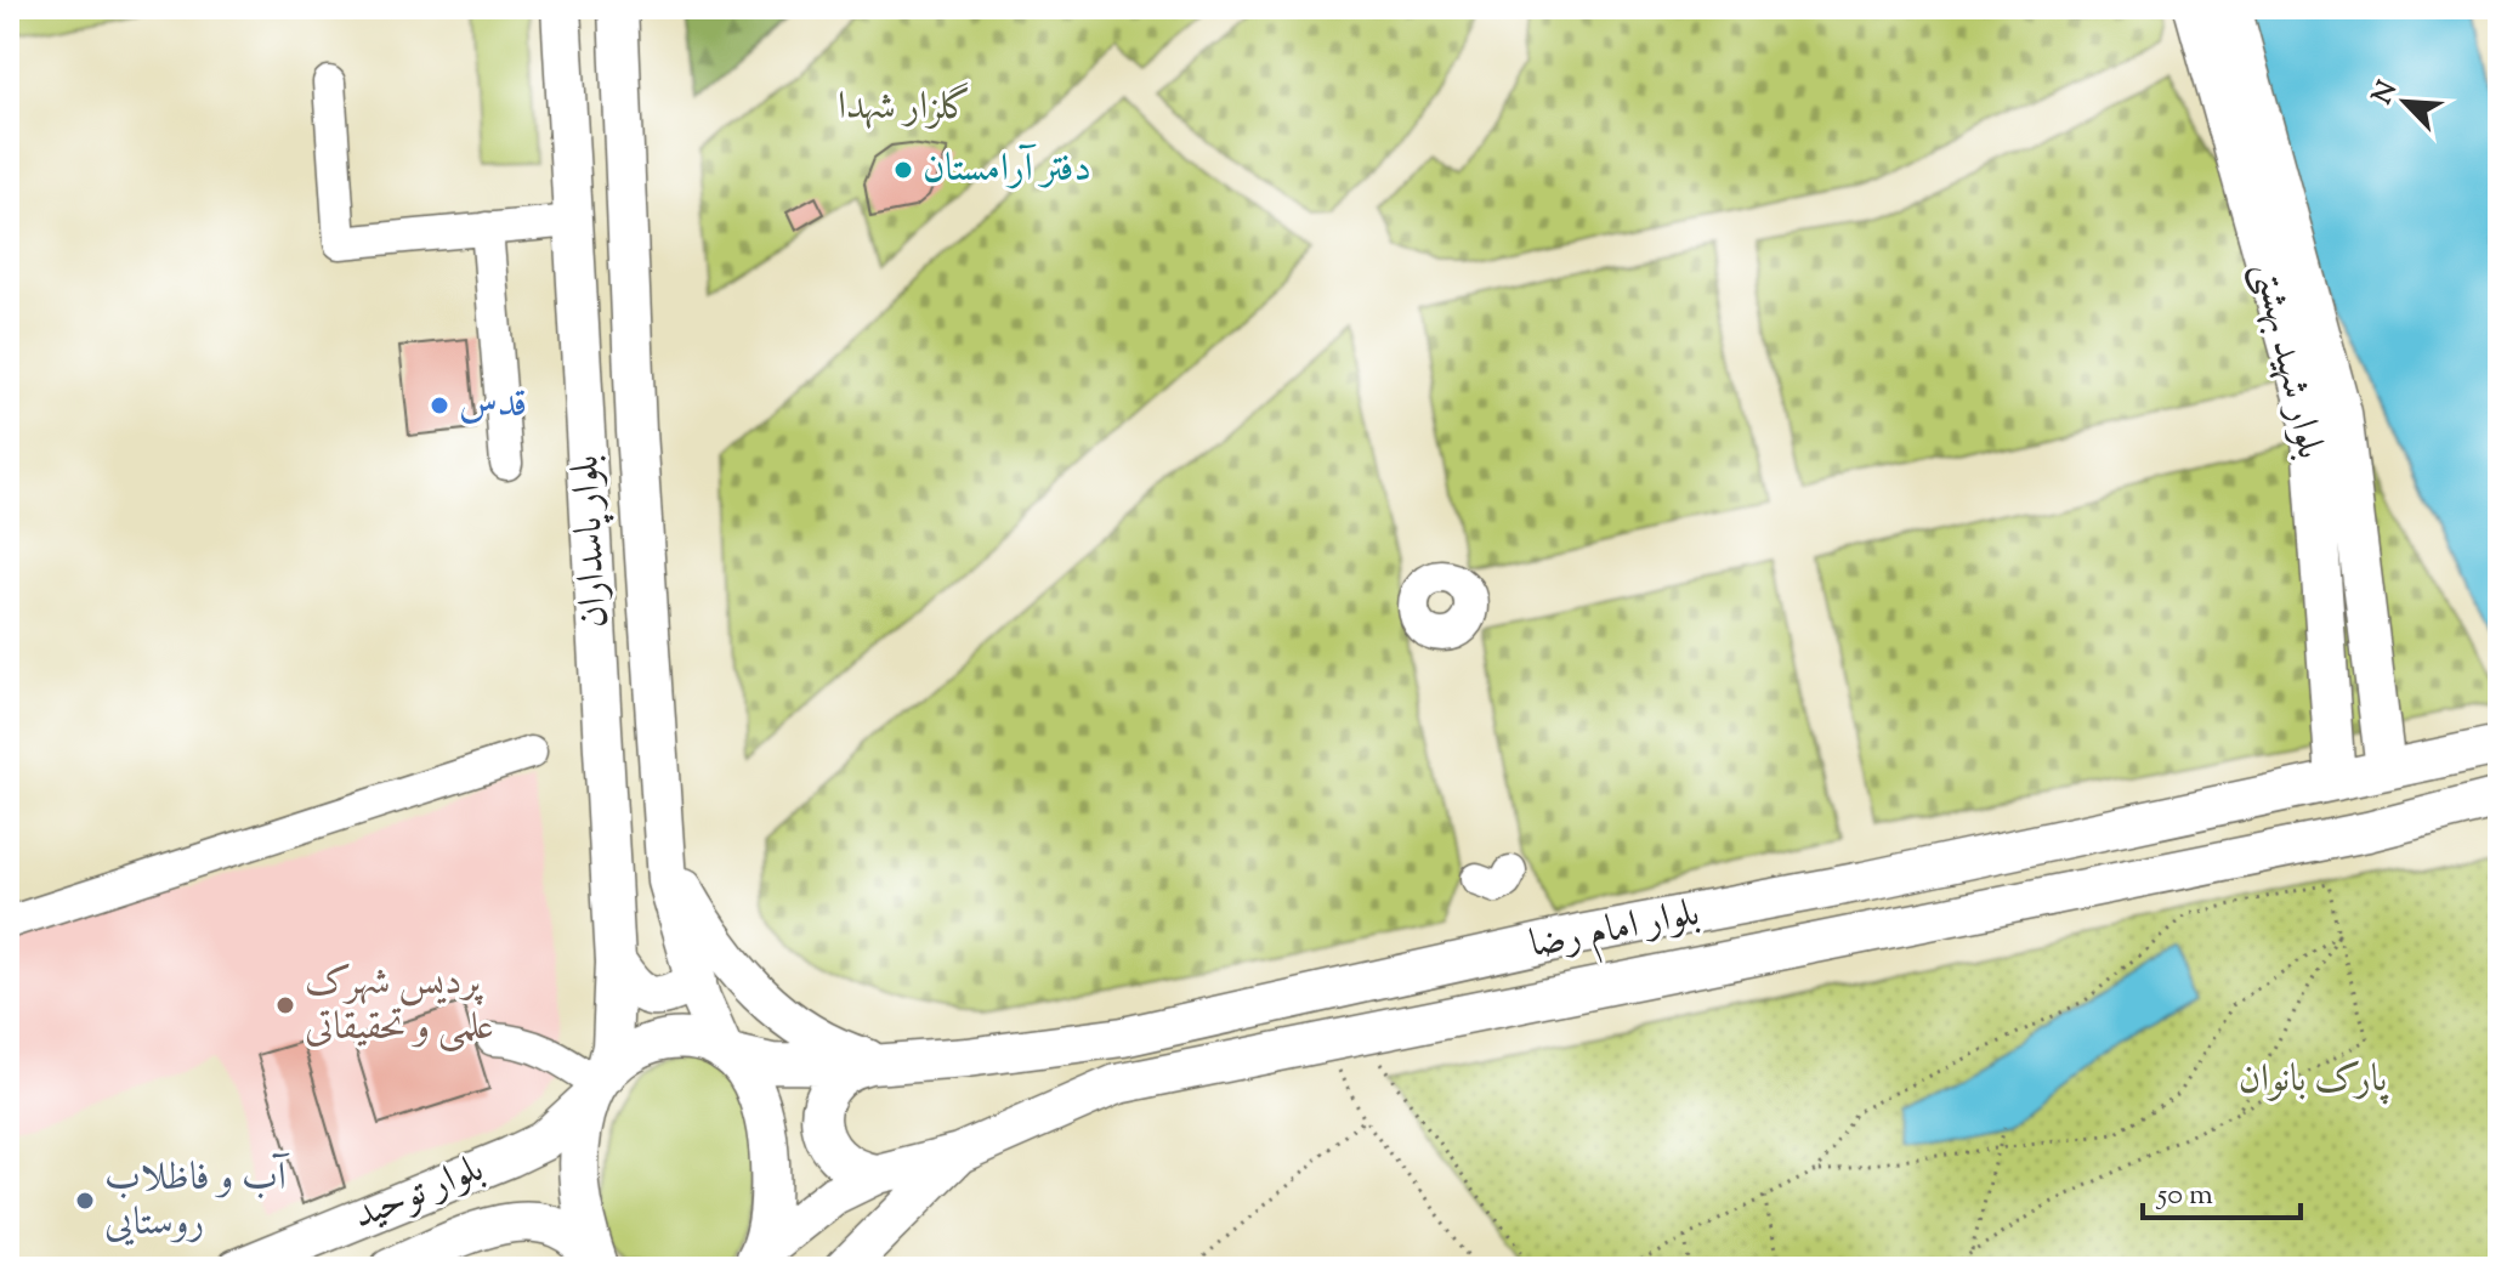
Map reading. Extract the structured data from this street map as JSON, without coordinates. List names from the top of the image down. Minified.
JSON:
{"streets":{"main road":["بلوار شهید بهشتی","بلوار پاسداران","بلوار امام رضا","بلوار توحید"]},"crossings":[["بلوار شهید بهشتی","بلوار امام رضا"],["بلوار پاسداران","بلوار امام رضا"],["بلوار پاسداران","بلوار توحید"],["بلوار امام رضا","بلوار توحید"]],"parks":["گلزار شهدا","پارک بانوان"],"places":["دفتر آرامستان","قدس","پردیس شهرک علمی و تحقیقاتی","آب و فاظلاب روستایی"],"scale_bar":"50 m","north":"top left"}
